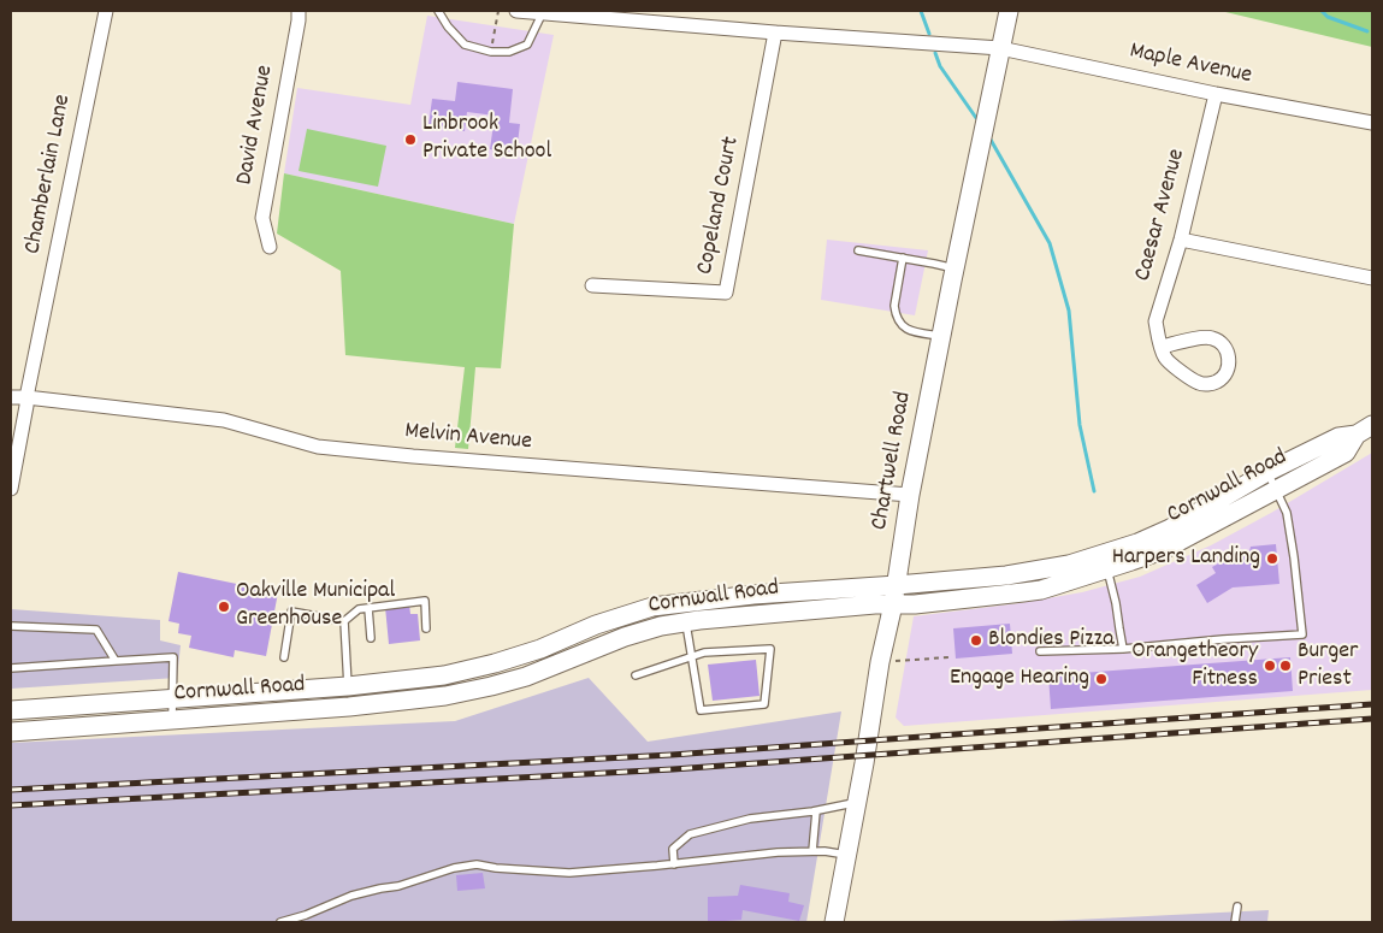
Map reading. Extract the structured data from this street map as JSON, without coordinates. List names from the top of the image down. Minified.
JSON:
{"streets":{"main road":["Chartwell Road","Cornwall Road"],"street":["Maple Avenue","David Avenue","Chamberlain Lane","Copeland Court","Caesar Avenue","Melvin Avenue"]},"crossings":[["Maple Avenue","Copeland Court"],["Maple Avenue","Caesar Avenue"],["Maple Avenue","Chartwell Road"],["Chamberlain Lane","Melvin Avenue"],["Melvin Avenue","Chartwell Road"],["Chartwell Road","Cornwall Road"]],"places":["Linbrook Private School","Harpers Landing","Oakville Municipal Greenhouse","Blondies Pizza","Orangetheory Fitness","Burger Priest","Engage Hearing"]}
